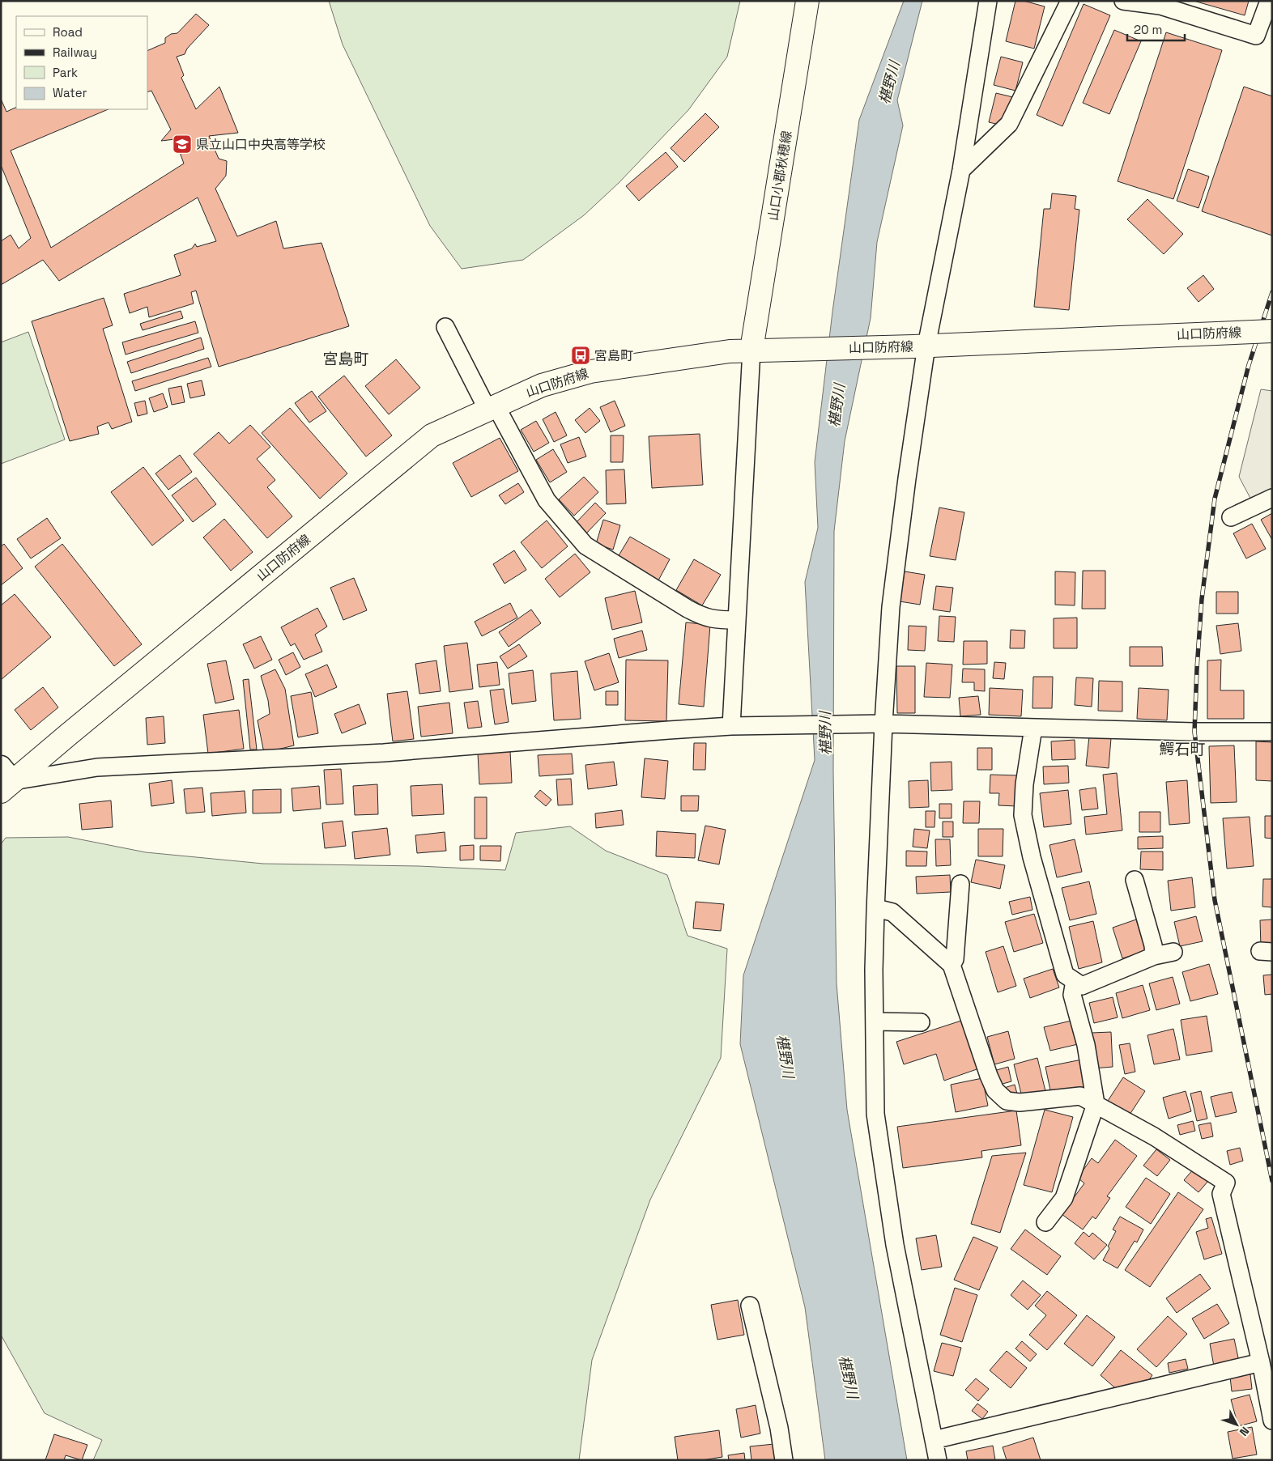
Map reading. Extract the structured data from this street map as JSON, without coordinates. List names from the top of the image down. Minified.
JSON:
{"streets":{"main road":["山口小郡秋穂線","山口防府線"]},"crossings":[["山口小郡秋穂線","山口防府線"]],"districts":["宮島町","鰐石町"],"water":["椹野川"],"places":{"school or university":["県立山口中央高等学校"],"bus stop":["宮島町"]},"legend":["Road","Railway","Park","Water"],"scale_bar":"20 m","north":"bottom right"}
